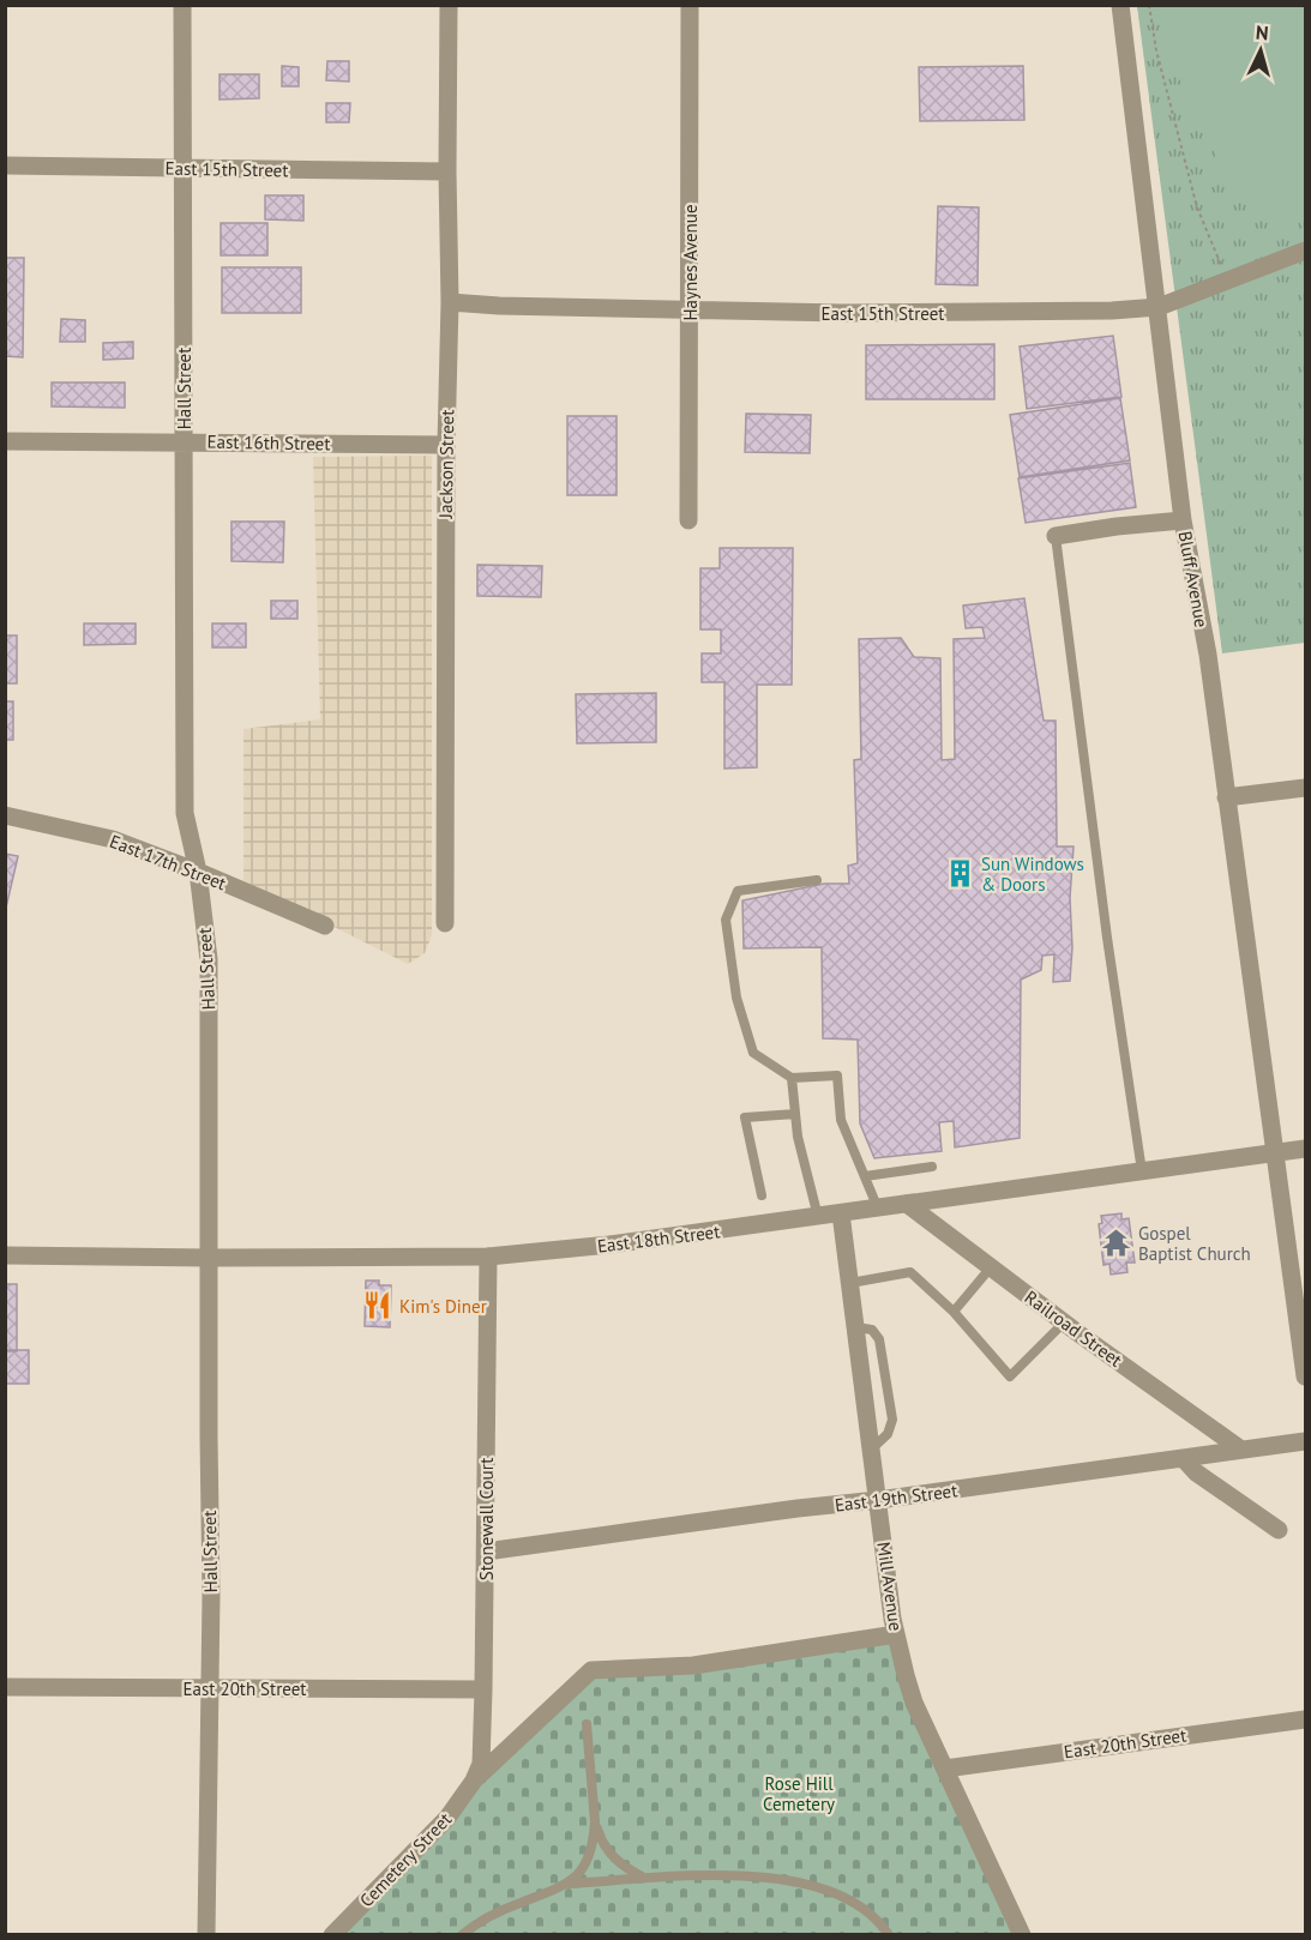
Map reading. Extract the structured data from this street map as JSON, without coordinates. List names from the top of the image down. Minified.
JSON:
{"streets":{"street":["East 15th Street","Haynes Avenue","Hall Street","East 16th Street","Jackson Street","Bluff Avenue","East 17th Street","East 18th Street","Railroad Street","East 19th Street","Stonewall Court","Mill Avenue","East 20th Street","Cemetery Street"]},"crossings":[["East 15th Street","Haynes Avenue"],["East 15th Street","Hall Street"],["East 15th Street","Jackson Street"],["East 15th Street","Bluff Avenue"],["Hall Street","East 16th Street"],["Hall Street","East 17th Street"],["Hall Street","East 18th Street"],["Hall Street","East 20th Street"],["East 16th Street","Jackson Street"],["Bluff Avenue","East 18th Street"],["East 18th Street","Railroad Street"],["East 18th Street","Stonewall Court"],["East 18th Street","Mill Avenue"],["Railroad Street","East 19th Street"],["East 19th Street","Stonewall Court"],["East 19th Street","Mill Avenue"],["Stonewall Court","East 20th Street"],["Stonewall Court","Cemetery Street"],["Mill Avenue","East 20th Street"]],"parks":["Rose Hill Cemetery"],"places":{"building":["Sun Windows & Doors"],"temple":["Gospel Baptist Church"],"restaurant":["Kim's Diner"]},"north":"top"}
